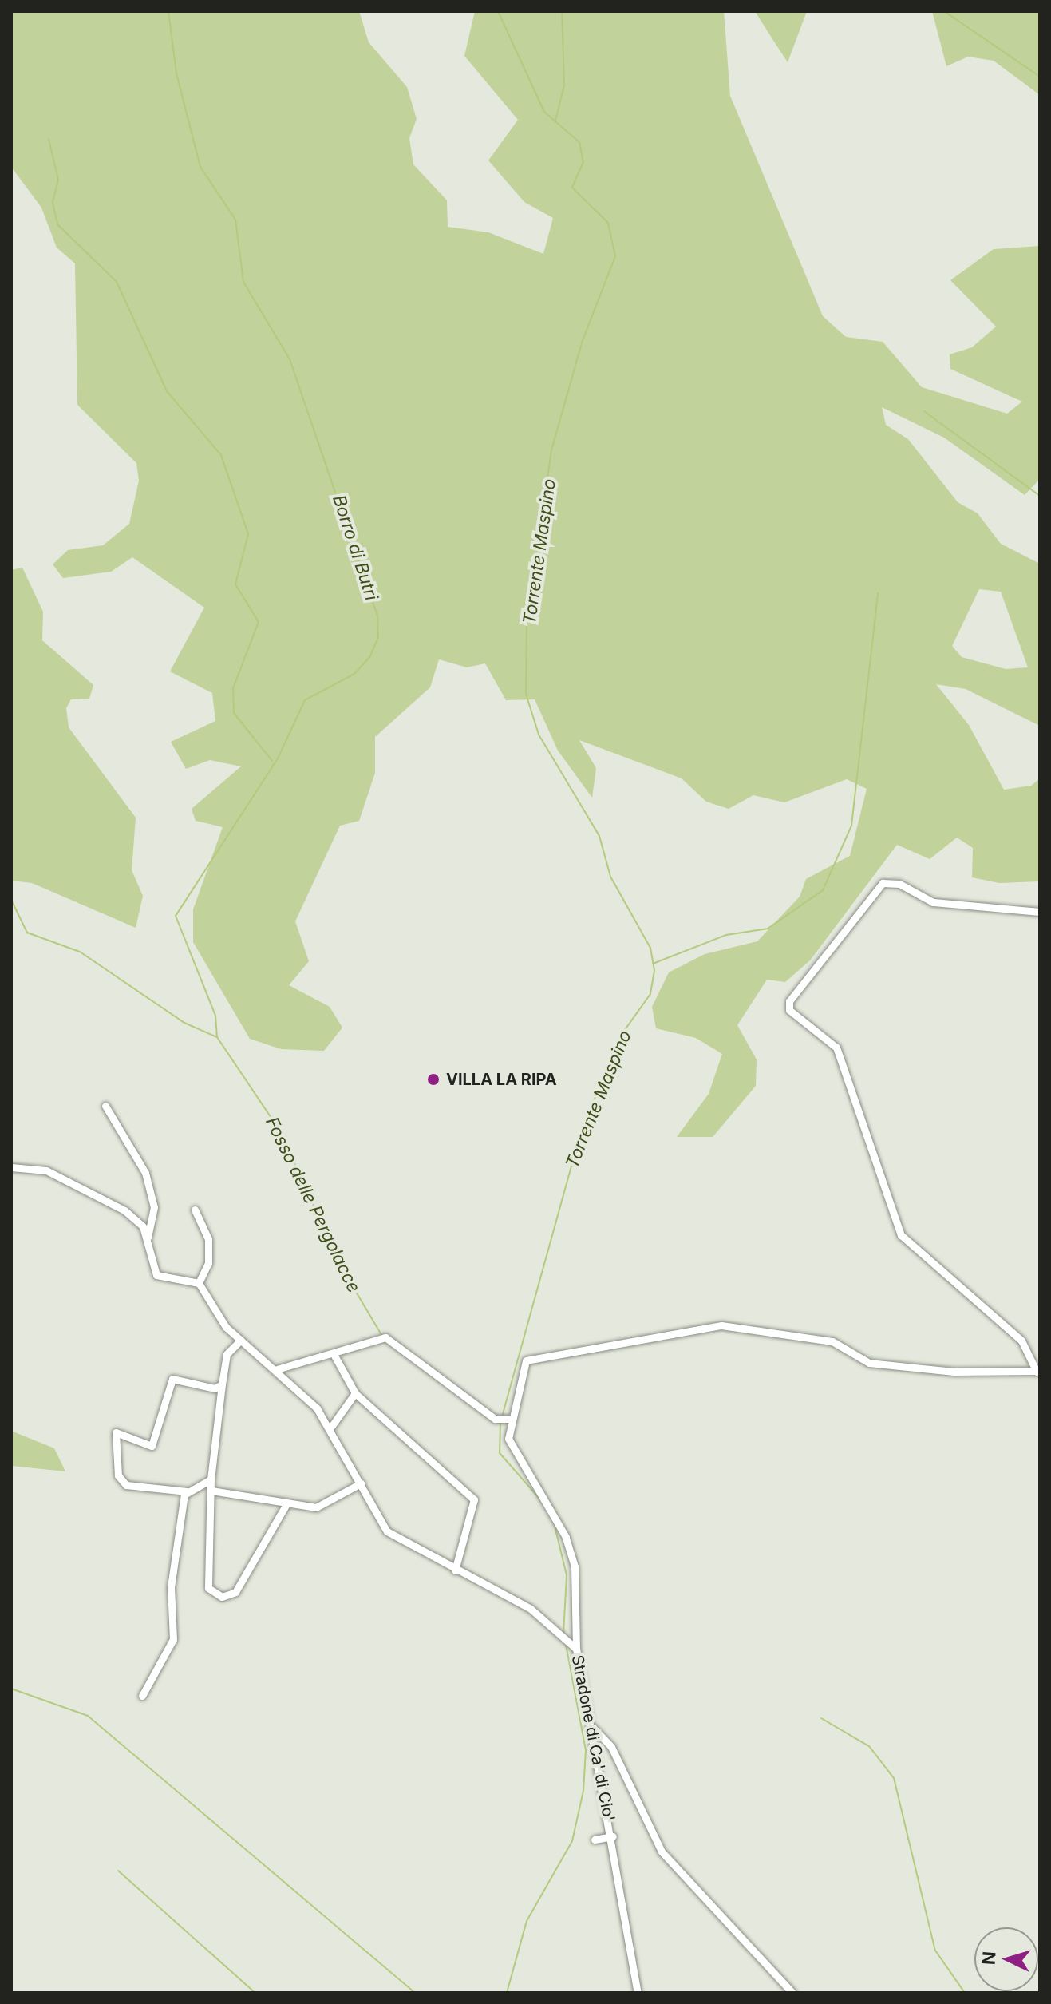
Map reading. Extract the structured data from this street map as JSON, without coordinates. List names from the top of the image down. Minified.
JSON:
{"streets":{"street":["Stradone di Ca' di Cio'"]},"water":["Borro di Butri","Torrente Maspino","Fosso delle Pergolacce"],"places":["VILLA LA RIPA"],"north":"left"}
